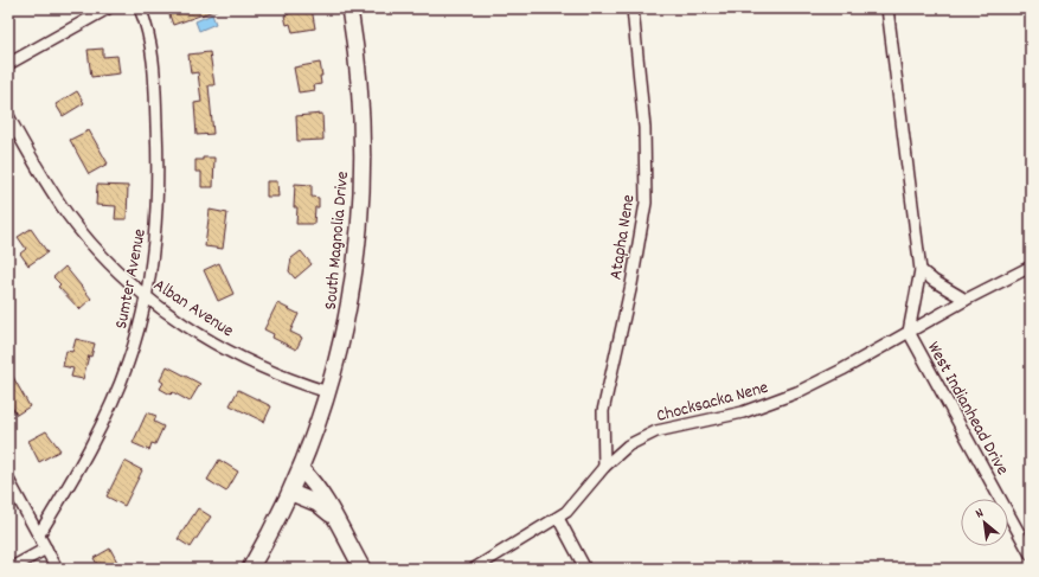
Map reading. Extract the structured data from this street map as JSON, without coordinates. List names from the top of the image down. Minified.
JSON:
{"streets":{"main road":["South Magnolia Drive"],"street":["Atapha Nene","Sumter Avenue","Alban Avenue","Chocksacka Nene","West Indianhead Drive"]},"crossings":[["Atapha Nene","Chocksacka Nene"],["South Magnolia Drive","Alban Avenue"],["Sumter Avenue","Alban Avenue"],["Chocksacka Nene","West Indianhead Drive"]],"north":"top left"}
